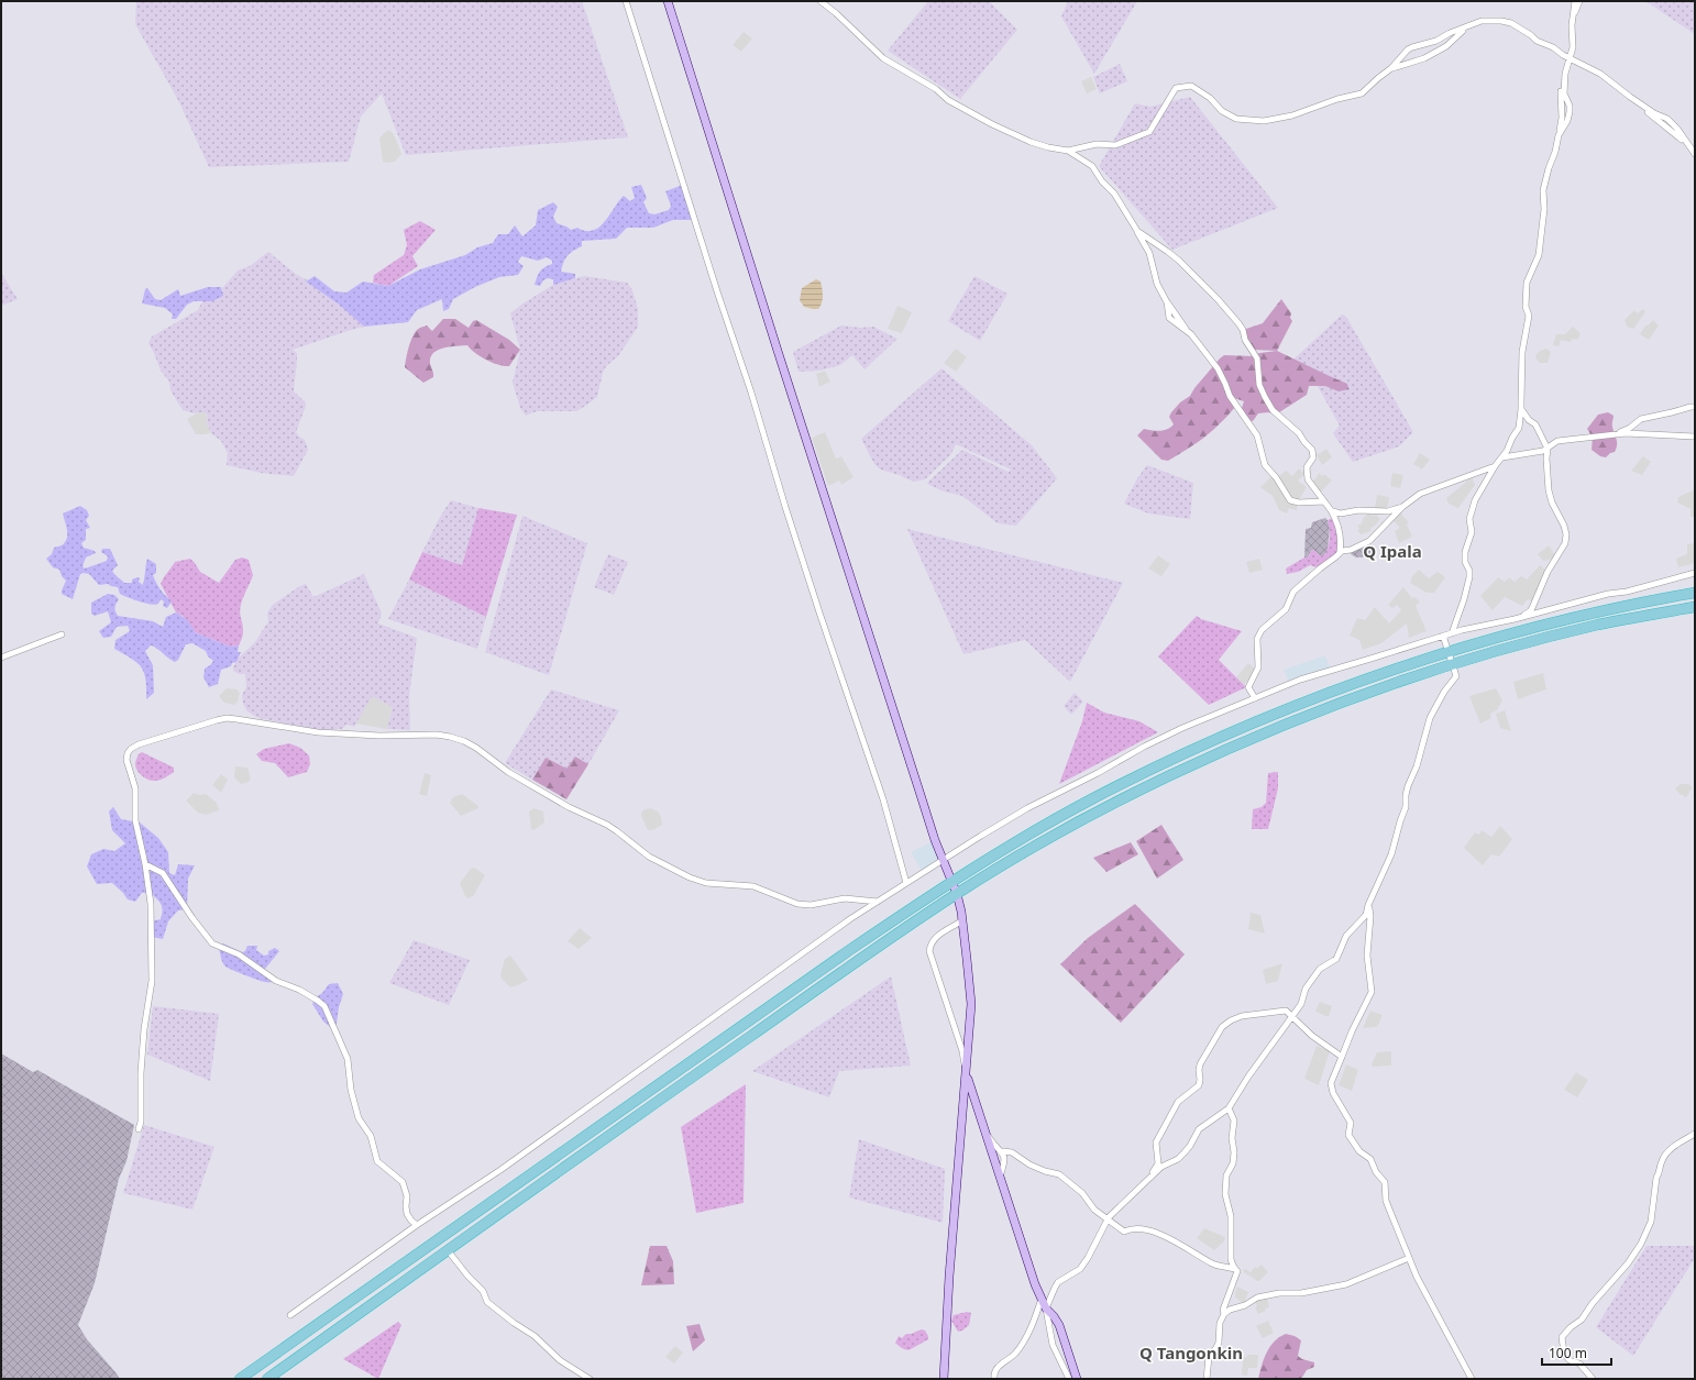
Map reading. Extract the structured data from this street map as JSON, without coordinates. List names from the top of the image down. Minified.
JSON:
{"districts":["Q Ipala","Q Tangonkin"],"scale_bar":"100 m"}
